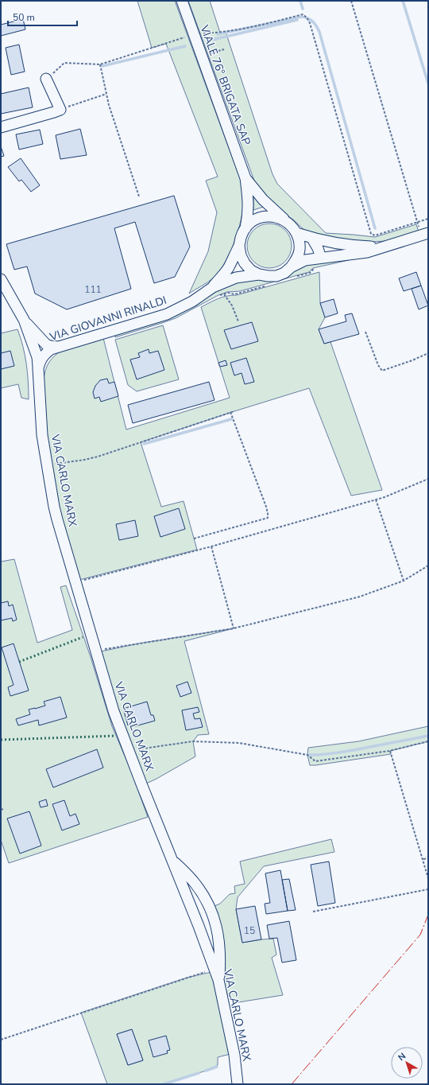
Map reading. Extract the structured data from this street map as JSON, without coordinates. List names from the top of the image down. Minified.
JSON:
{"streets":{"street":["VIALE 76° BRIGATA SAP","VIA GIOVANNI RINALDI","VIA CARLO MARX"]},"crossings":[["VIALE 76° BRIGATA SAP","VIA GIOVANNI RINALDI"],["VIA GIOVANNI RINALDI","VIA CARLO MARX"]],"house_numbers":["111","15"],"scale_bar":"50 m","north":"top left"}
